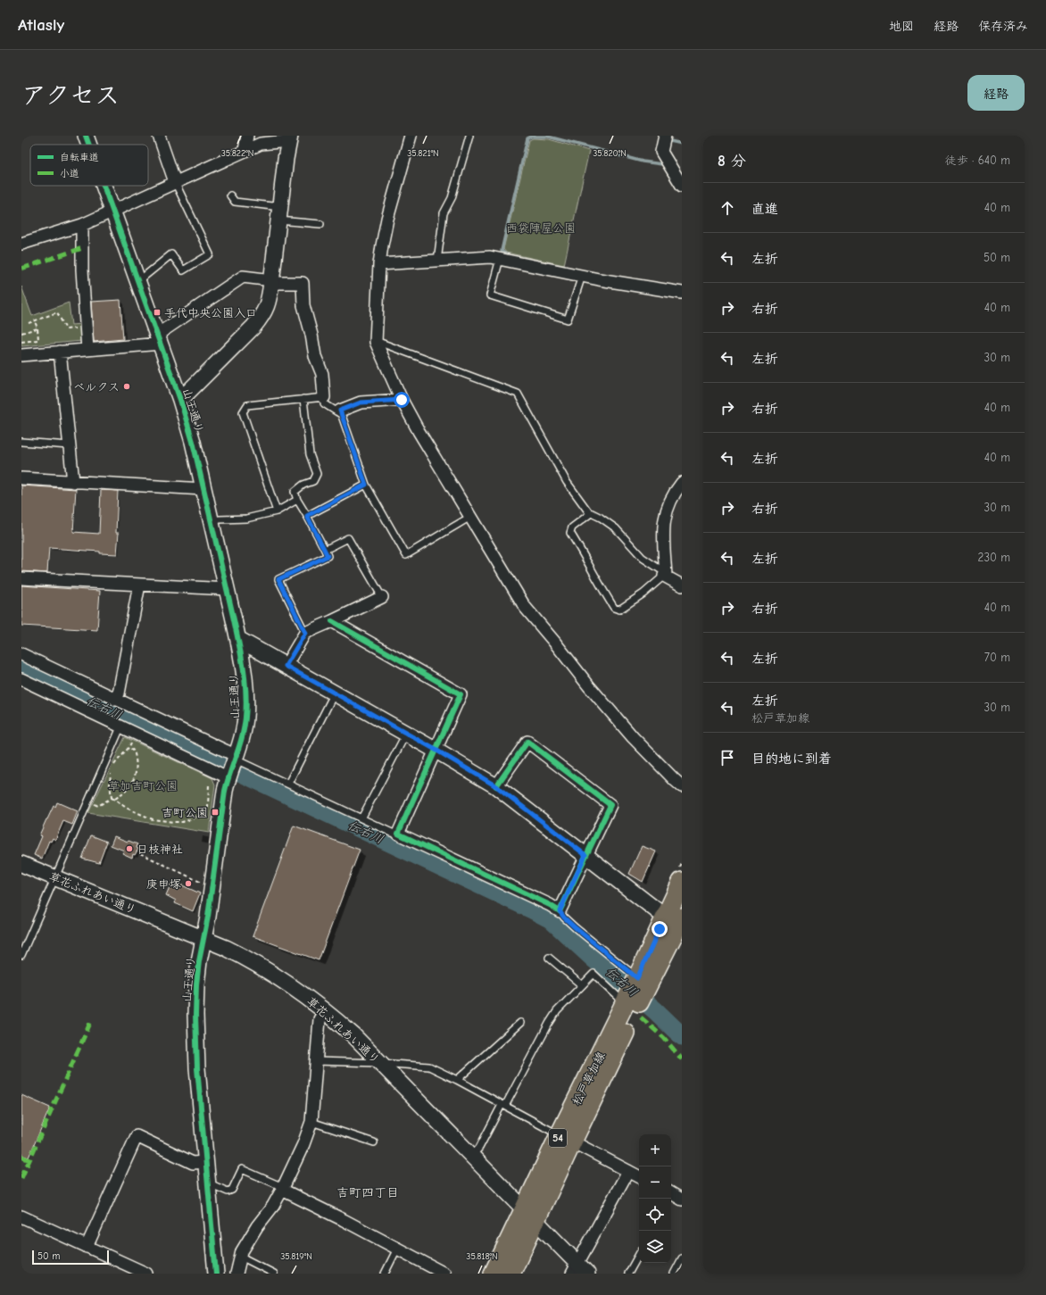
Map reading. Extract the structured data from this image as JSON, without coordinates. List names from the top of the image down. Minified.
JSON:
{"streets":{"main road":["松戸草加線","54"],"street":["山王通り","草花ふれあい通り"]},"crossings":[["山王通り","草花ふれあい通り"],["草花ふれあい通り","松戸草加線"]],"districts":["吉町四丁目"],"water":["伝右川"],"parks":["西袋陣屋公園","草加吉町公園"],"places":{"transit":["手代中央公園入口","吉町公園"],"other":["ベルクス","日枝神社","庚申塚"]},"legend":["自転車道","小道"],"scale_bar":"50 m","page":{"header":"Atlasly","nav":["地図","経路","保存済み"],"title":"アクセス","buttons":"経路","heading":["8 分","徒歩 · 640 m"],"list":[["直進","40 m"],["左折","50 m"],["右折","40 m"],["左折","30 m"],["右折","40 m"],["左折","40 m"],["右折","30 m"],["左折","230 m"],["右折","40 m"],["左折","70 m"],["左折","松戸草加線","30 m"],"目的地に到着"],"map_buttons":["+","−"],"scale":"50 m"},"coordinates":["35.821°N","35.820°N","35.822°N","35.819°N","35.818°N"]}
